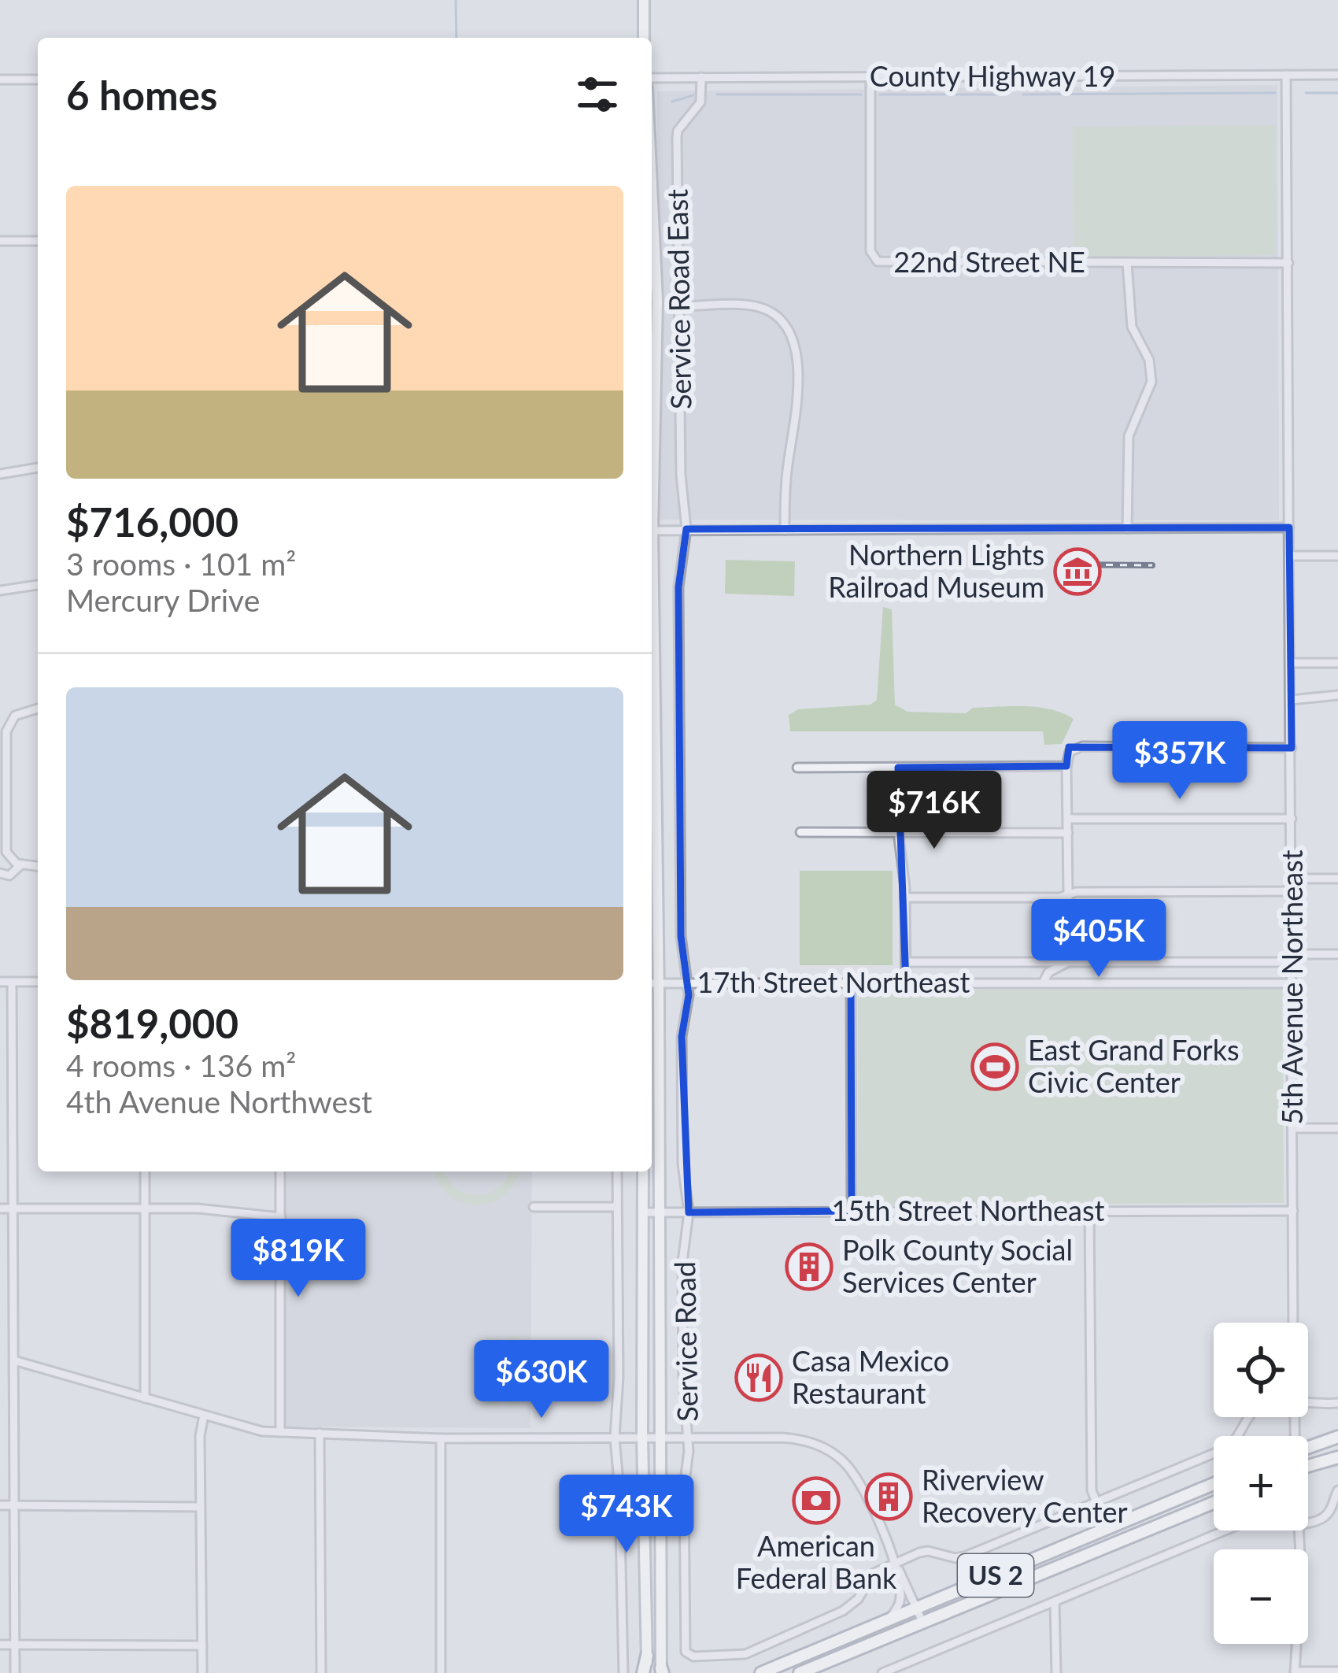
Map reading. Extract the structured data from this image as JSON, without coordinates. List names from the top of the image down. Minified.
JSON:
{"streets":{"highway":["US 2"],"street":["County Highway 19","22nd Street NE","Service Road East","17th Street Northeast","5th Avenue Northeast","15th Street Northeast","Service Road"]},"crossings":[["County Highway 19","22nd Street NE"],["County Highway 19","Service Road East"],["County Highway 19","5th Avenue Northeast"],["22nd Street NE","5th Avenue Northeast"],["Service Road East","Service Road"],["17th Street Northeast","5th Avenue Northeast"],["17th Street Northeast","Service Road"],["5th Avenue Northeast","15th Street Northeast"],["15th Street Northeast","Service Road"]],"places":{"museum":["Northern Lights Railroad Museum"],"sports":["East Grand Forks Civic Center"],"building":["Polk County Social Services Center","Riverview Recovery Center"],"restaurant":["Casa Mexico Restaurant"],"bank":["American Federal Bank"]},"page":{"heading":"6 homes","list":[{"name":"$716,000","note":"3 rooms · 101 m² · Mercury Drive"},{"name":"$819,000","note":"4 rooms · 136 m² · 4th Avenue Northwest"}],"price":["$357K","$716K","$405K","$819K","$630K","$743K"],"map_buttons":["+","−"]}}
